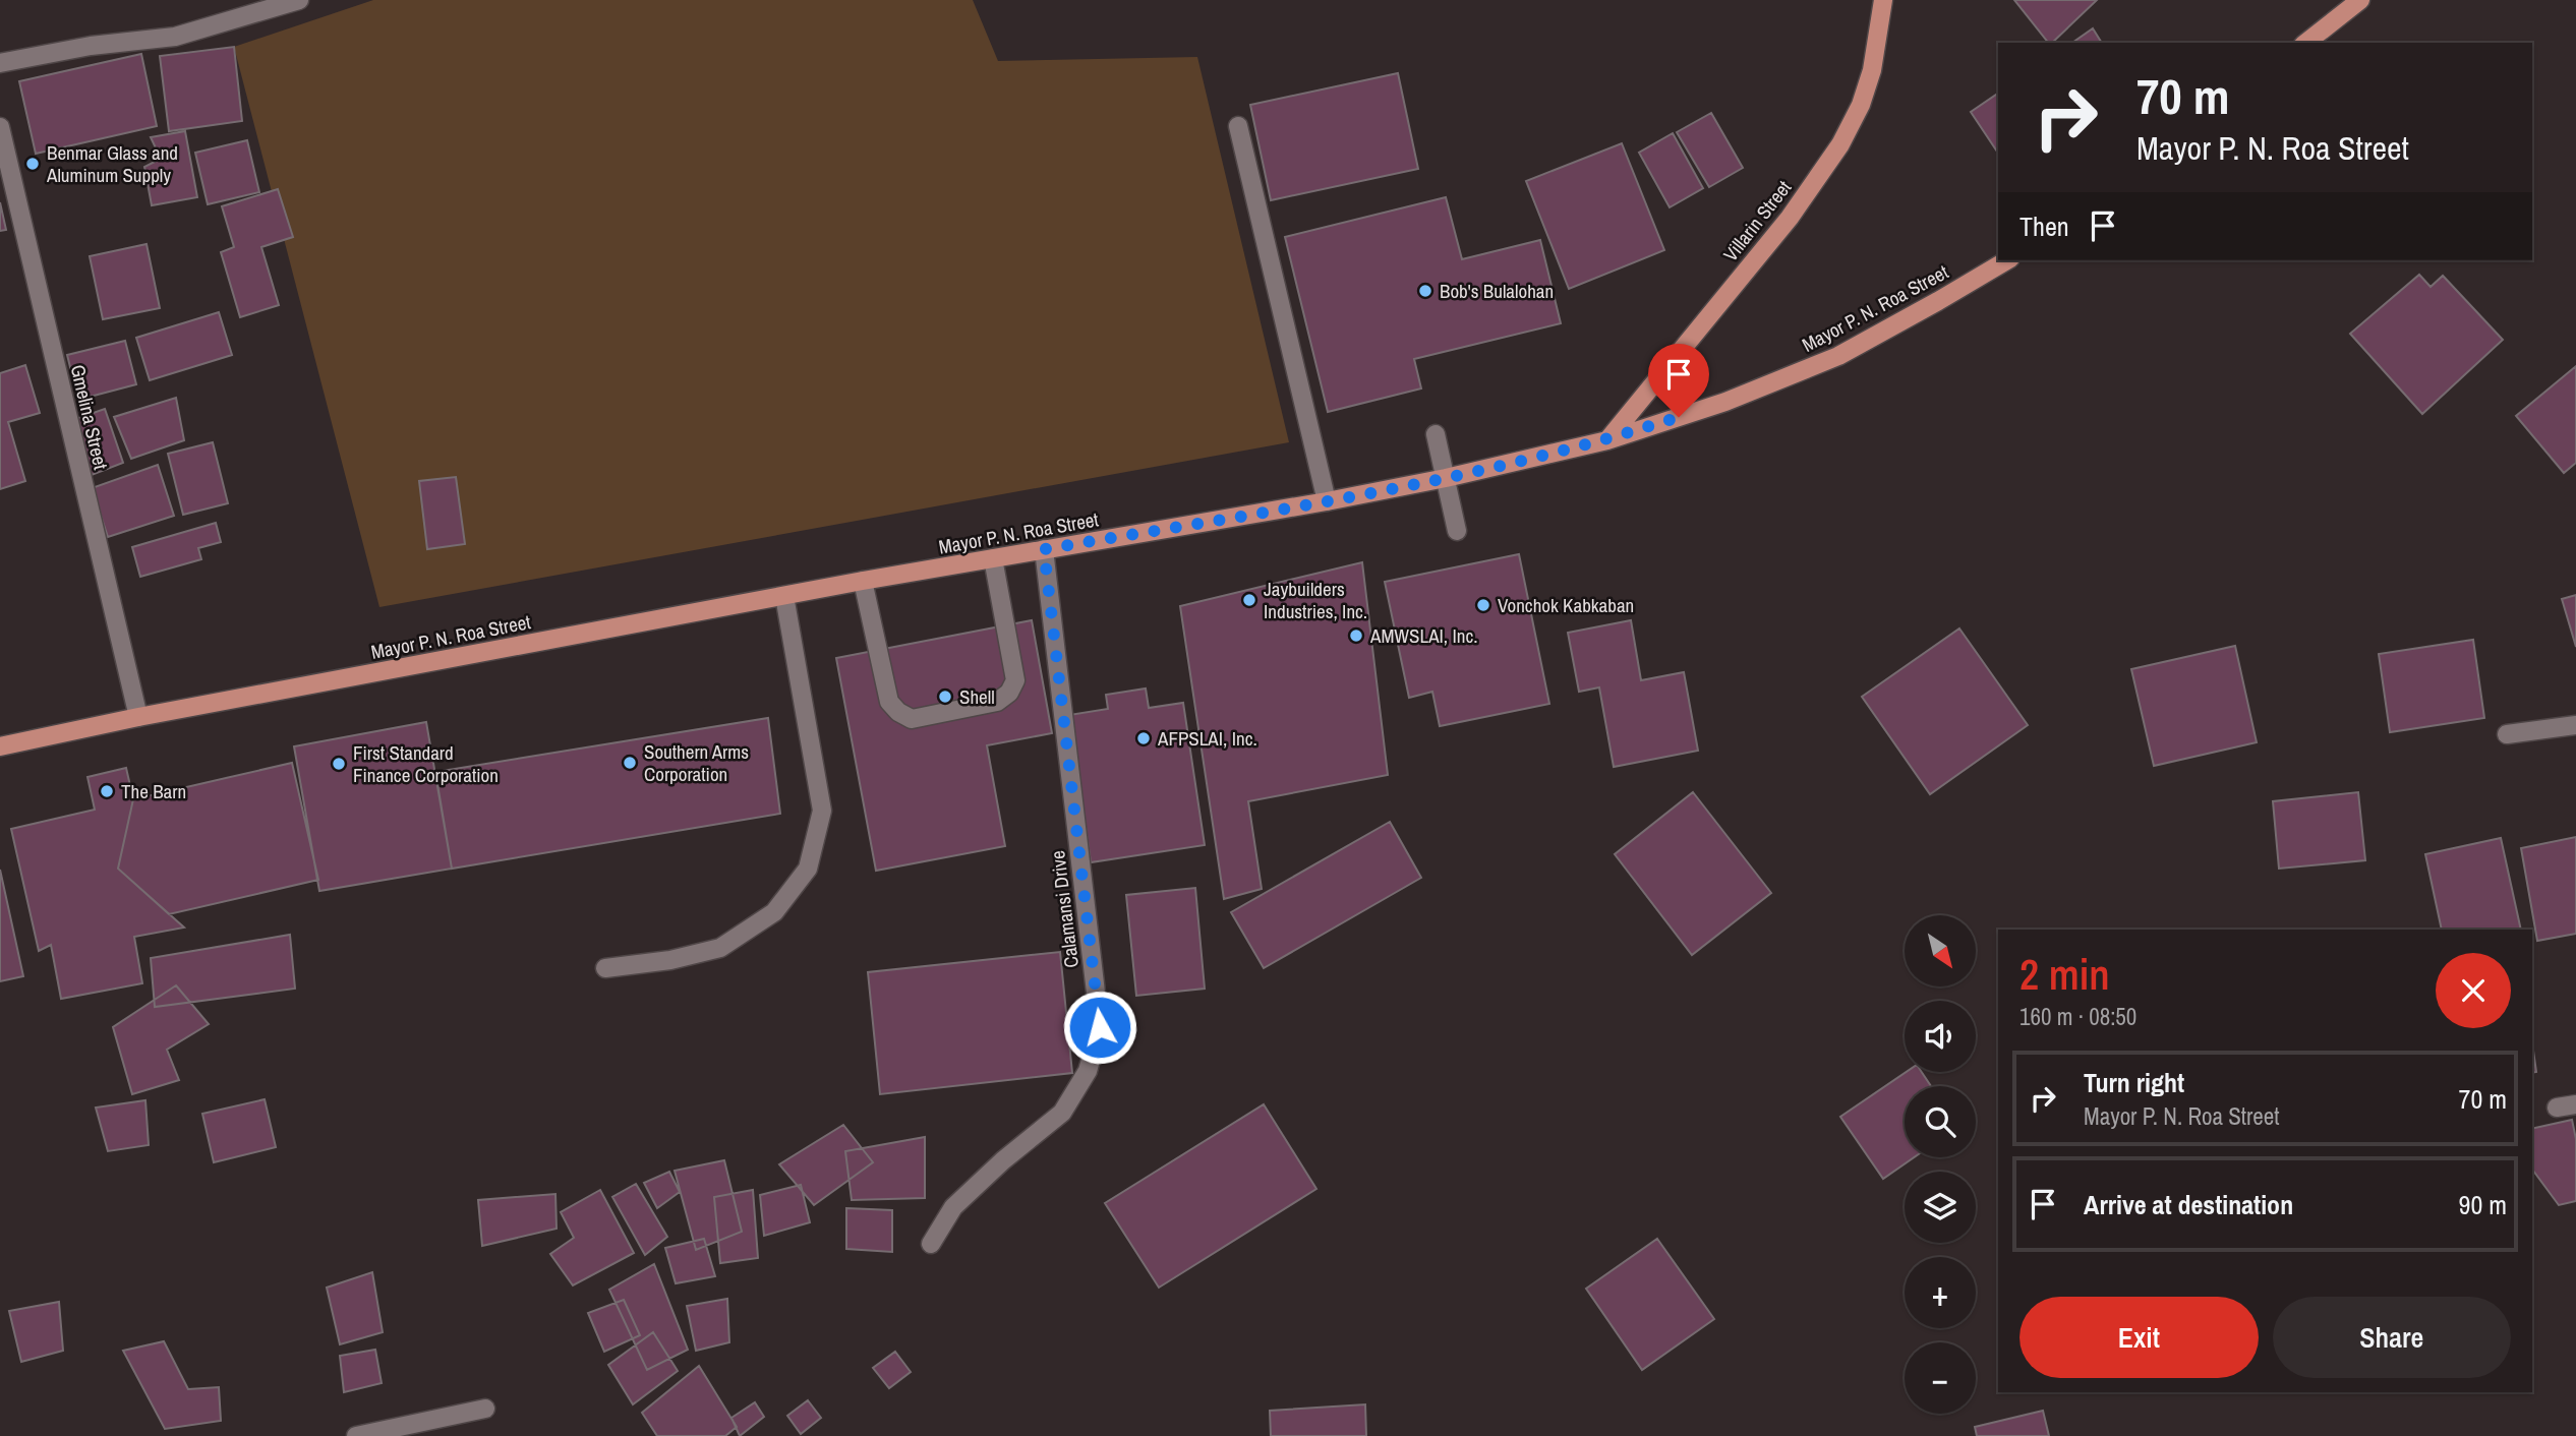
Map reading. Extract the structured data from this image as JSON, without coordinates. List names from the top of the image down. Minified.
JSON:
{"streets":{"main road":["Villarin Street","Mayor P. N. Roa Street"],"street":["Gmelina Street","Calamansi Drive"]},"crossings":[["Villarin Street","Mayor P. N. Roa Street"],["Mayor P. N. Roa Street","Gmelina Street"],["Mayor P. N. Roa Street","Calamansi Drive"]],"places":["Benmar Glass and Aluminum Supply","Bob's Bulalohan","Jaybuilders Industries, Inc.","Vonchok Kabkaban","AMWSLAI, Inc.","Shell","AFPSLAI, Inc.","Southern Arms Corporation","First Standard Finance Corporation","The Barn"],"north":"bottom right","page":{"turn":["70 m","Mayor P. N. Roa Street"],"then":"Then","map_buttons":["+","−"],"heading":["2 min","160 m · 08:50"],"list":[{"name":"Turn right","note":"Mayor P. N. Roa Street","value":"70 m"},{"name":"Arrive at destination","value":"90 m"}],"buttons":["Exit","Share"]}}
